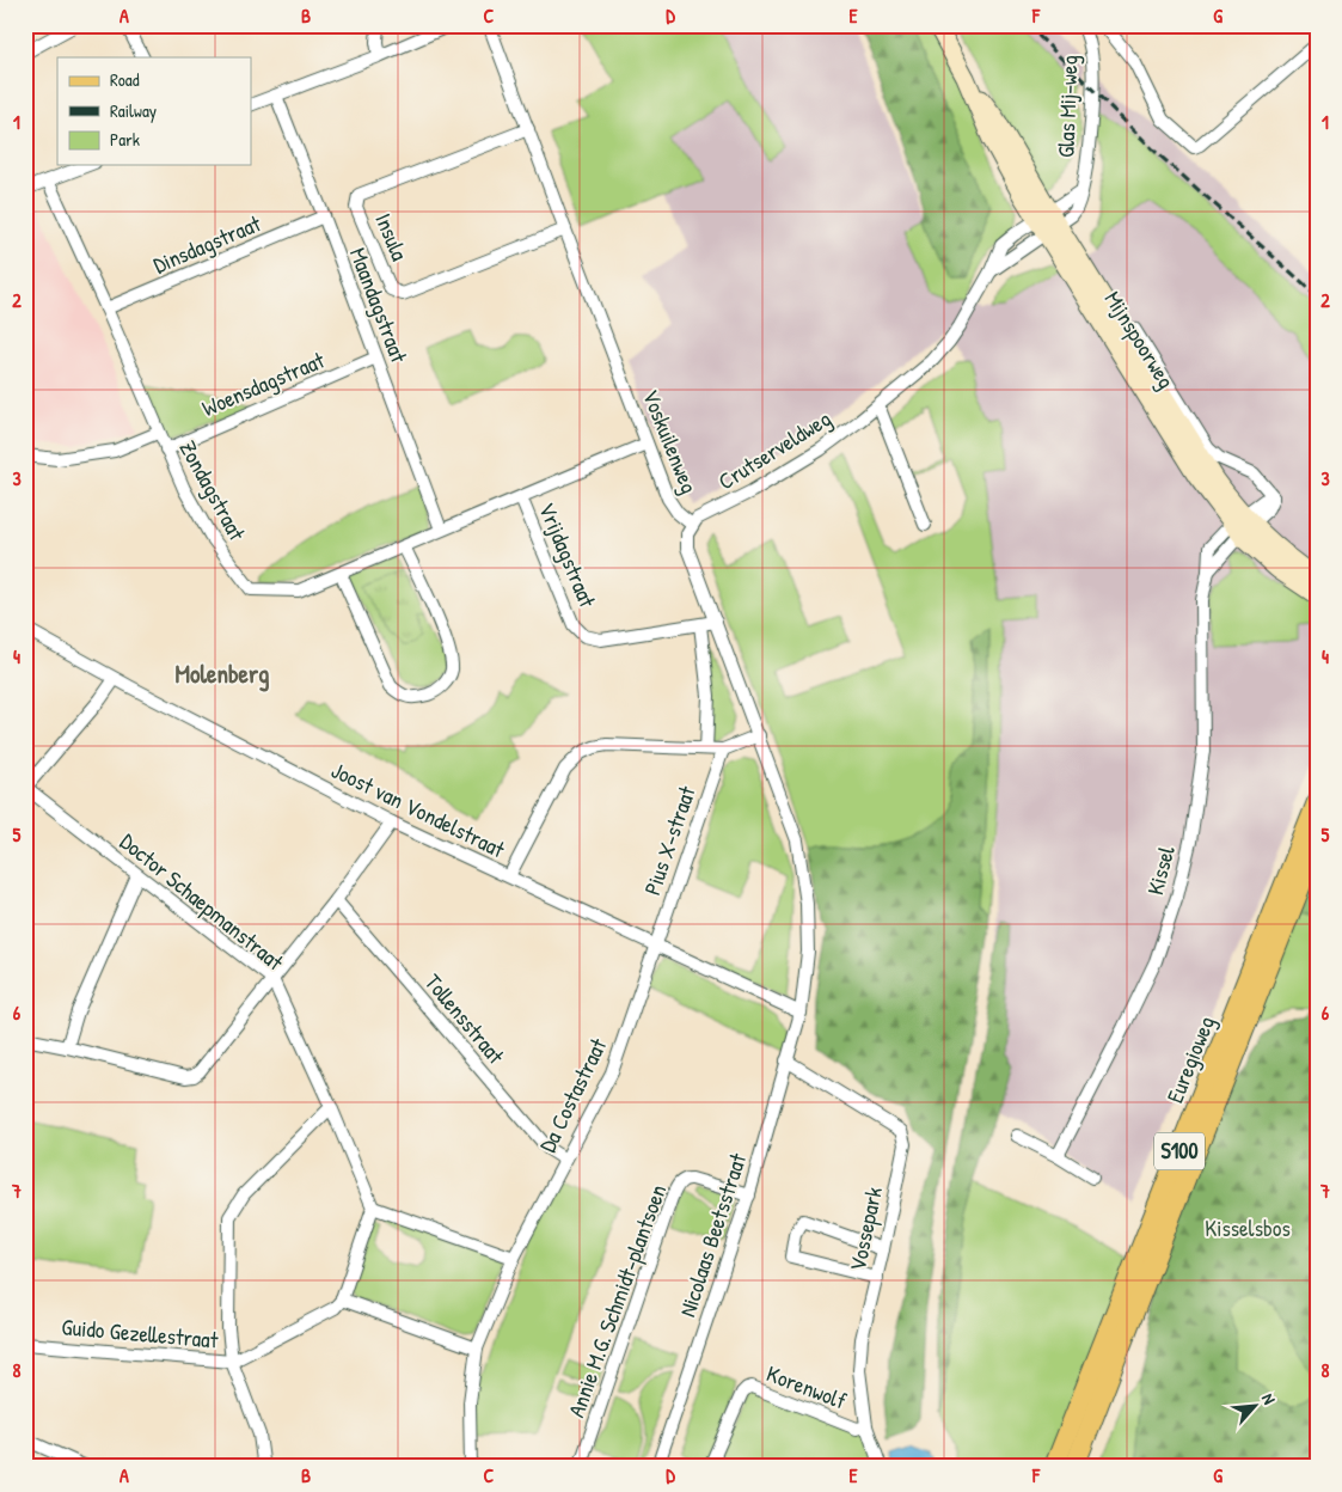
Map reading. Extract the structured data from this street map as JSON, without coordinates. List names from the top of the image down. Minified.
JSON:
{"streets":{"main road":["Euregioweg","S100"],"street":["Glas Mij-weg","Insula","Dinsdagstraat","Maandagstraat","Mijnspoorweg","Woensdagstraat","Voskuilenweg","Crutserveldweg","Zondagstraat","Vrijdagstraat","Joost van Vondelstraat","Pius X-straat","Kissel","Doctor Schaepmanstraat","Tollensstraat","Da Costastraat","Vossepark","Nicolaas Beetsstraat","Annie M.G. Schmidt-plantsoen","Guido Gezellestraat","Korenwolf"]},"crossings":[["Glas Mij-weg","Mijnspoorweg"],["Glas Mij-weg","Crutserveldweg"],["Insula","Voskuilenweg"],["Dinsdagstraat","Maandagstraat"],["Dinsdagstraat","Zondagstraat"],["Maandagstraat","Woensdagstraat"],["Maandagstraat","Zondagstraat"],["Mijnspoorweg","Crutserveldweg"],["Mijnspoorweg","Kissel"],["Woensdagstraat","Zondagstraat"],["Voskuilenweg","Crutserveldweg"],["Voskuilenweg","Zondagstraat"],["Voskuilenweg","Vrijdagstraat"],["Voskuilenweg","Joost van Vondelstraat"],["Voskuilenweg","Nicolaas Beetsstraat"],["Zondagstraat","Vrijdagstraat"],["Joost van Vondelstraat","Pius X-straat"],["Joost van Vondelstraat","Da Costastraat"],["Joost van Vondelstraat","Nicolaas Beetsstraat"],["Pius X-straat","Da Costastraat"],["Tollensstraat","Da Costastraat"],["Vossepark","Nicolaas Beetsstraat"],["Vossepark","Korenwolf"],["Nicolaas Beetsstraat","Annie M.G. Schmidt-plantsoen"]],"districts":["Molenberg"],"parks":["Kisselsbos"],"legend":["Road","Railway","Park"],"north":"top right","grid":{"columns":["A","B","C","D","E","F","G"],"rows":["1","2","3","4","5","6","7","8"]}}
